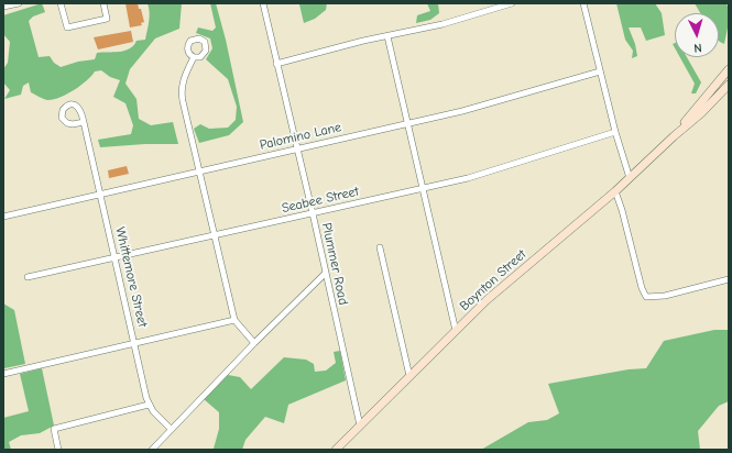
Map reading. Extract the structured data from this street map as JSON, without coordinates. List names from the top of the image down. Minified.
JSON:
{"streets":{"street":["Palomino Lane","Seabee Street","Plummer Road","Whittemore Street","Boynton Street"]},"crossings":[["Palomino Lane","Plummer Road"],["Palomino Lane","Whittemore Street"],["Seabee Street","Plummer Road"],["Seabee Street","Whittemore Street"],["Plummer Road","Boynton Street"]],"north":"bottom"}
